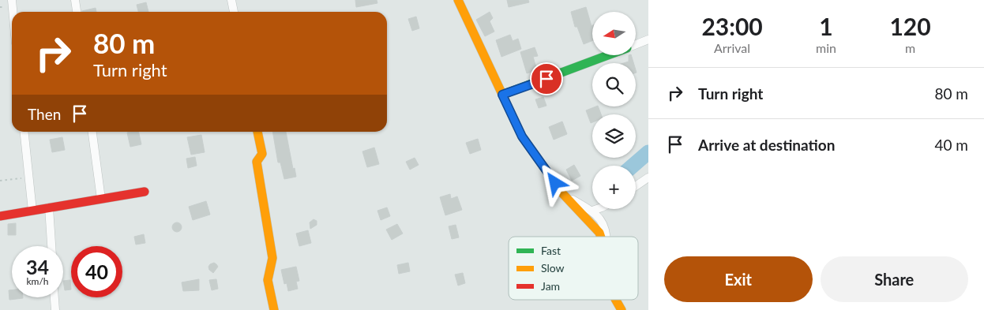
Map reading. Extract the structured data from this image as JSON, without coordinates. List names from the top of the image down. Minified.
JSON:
{"legend":["Fast","Slow","Jam"],"north":"left","page":{"eta":["23:00","Arrival","1","min","120","m"],"map_buttons":"+","turn":["80 m","Turn right"],"list":[{"name":"Turn right","value":"80 m"},{"name":"Arrive at destination","value":"40 m"}],"then":"Then","speed":"34 km/h","limit":"40","buttons":["Exit","Share"]}}
